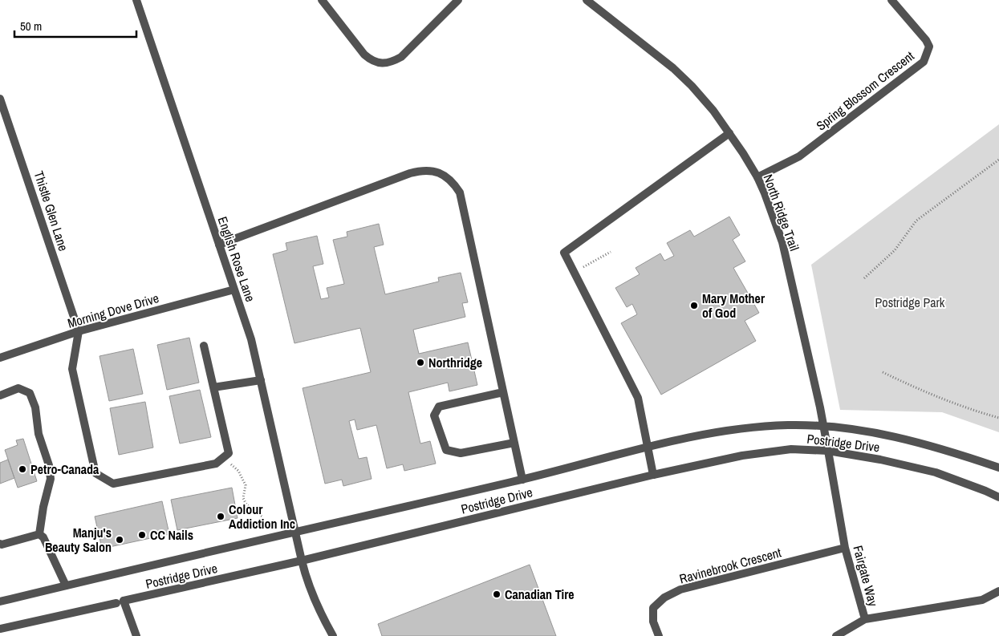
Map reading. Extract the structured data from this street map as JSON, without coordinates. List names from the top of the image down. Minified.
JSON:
{"streets":{"street":["Spring Blossom Crescent","Thistle Glen Lane","North Ridge Trail","English Rose Lane","Morning Dove Drive","Postridge Drive","Ravinebrook Crescent","Fairgate Way"]},"crossings":[["Spring Blossom Crescent","North Ridge Trail"],["Thistle Glen Lane","Morning Dove Drive"],["North Ridge Trail","Postridge Drive"],["North Ridge Trail","Fairgate Way"],["English Rose Lane","Morning Dove Drive"],["English Rose Lane","Postridge Drive"],["Postridge Drive","Fairgate Way"],["Ravinebrook Crescent","Fairgate Way"]],"parks":["Postridge Park"],"places":["Mary Mother of God","Northridge","Petro-Canada","Colour Addiction Inc","CC Nails","Manju's Beauty Salon","Canadian Tire"],"scale_bar":"50 m"}
